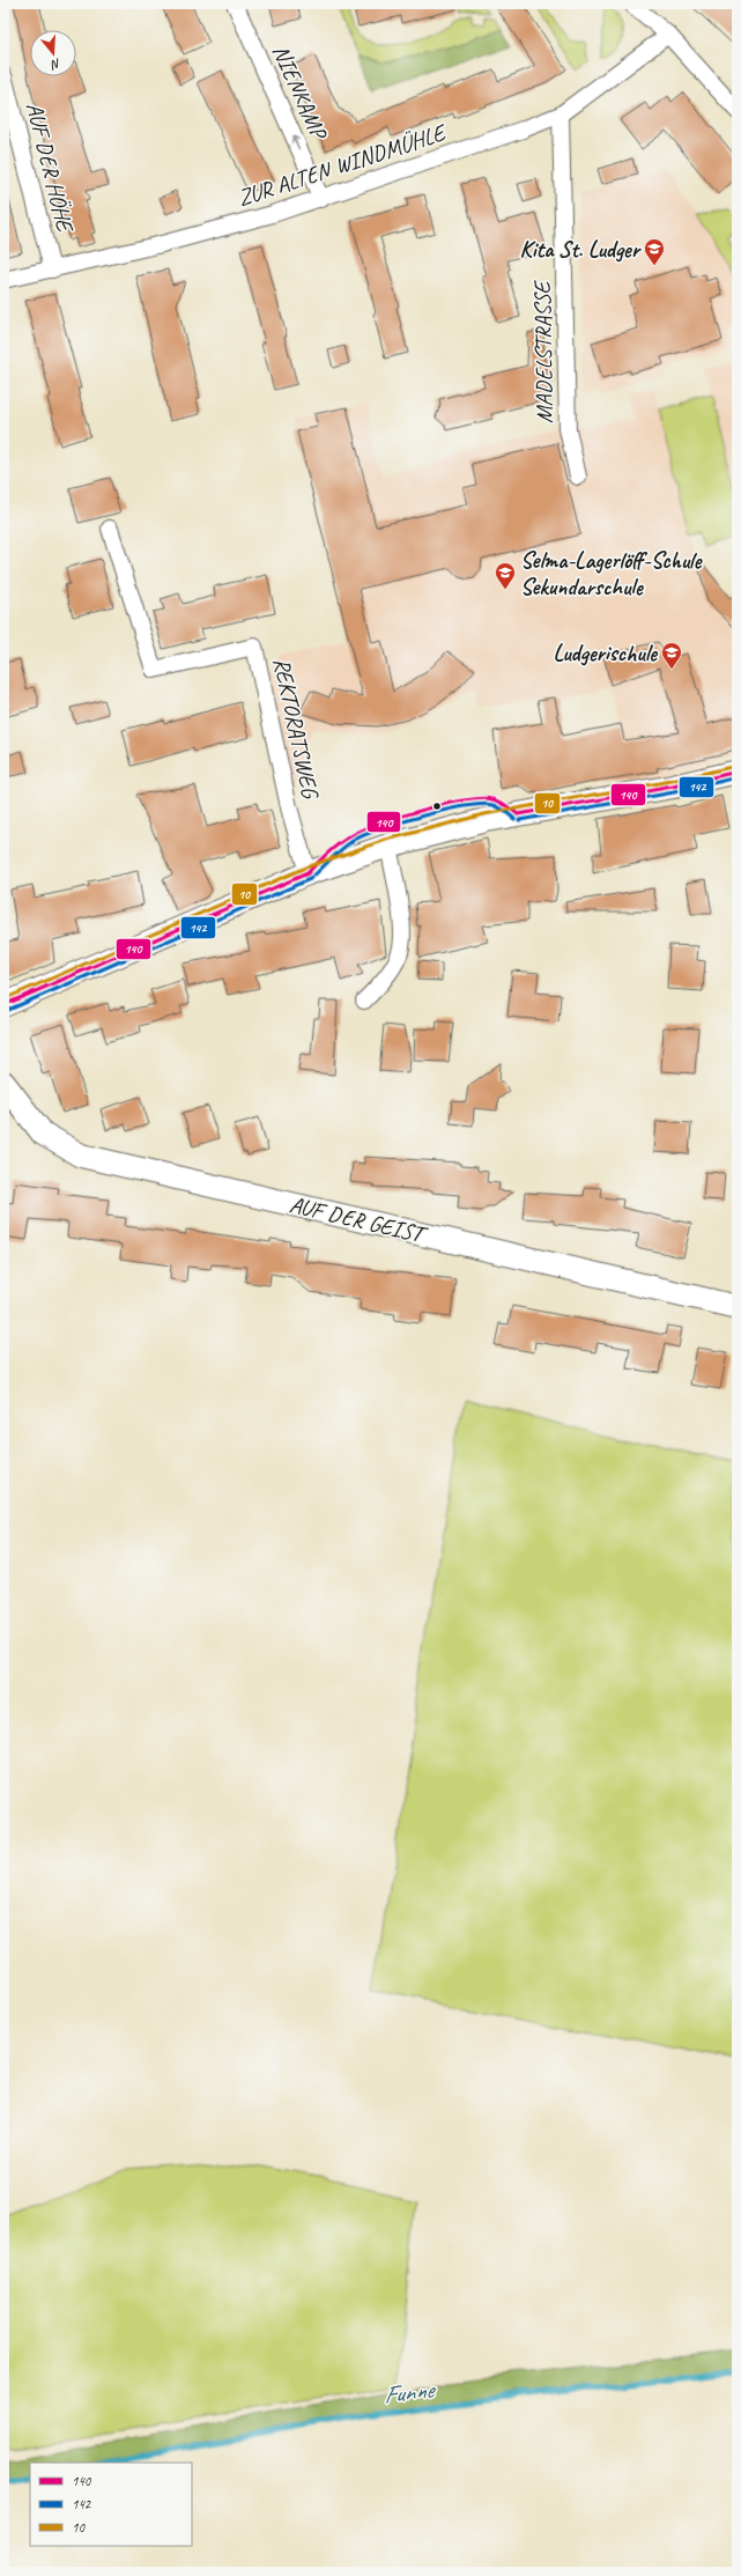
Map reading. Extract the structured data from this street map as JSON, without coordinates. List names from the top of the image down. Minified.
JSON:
{"streets":{"street":["NIENKAMP","ZUR ALTEN WINDMÜHLE","AUF DER HÖHE","MADELSTRASSE","REKTORATSWEG","AUF DER GEIST"]},"crossings":[["NIENKAMP","ZUR ALTEN WINDMÜHLE"],["ZUR ALTEN WINDMÜHLE","AUF DER HÖHE"],["ZUR ALTEN WINDMÜHLE","MADELSTRASSE"]],"one_way":["NIENKAMP"],"water":["Funne"],"places":{"school or university":["Kita St. Ludger","Selma-Lagerlöff-Schule Sekundarschule","Ludgerischule"]},"lines":["transit line 10","transit line 140","transit line 142"],"legend":["140","142","10"],"north":"bottom"}
